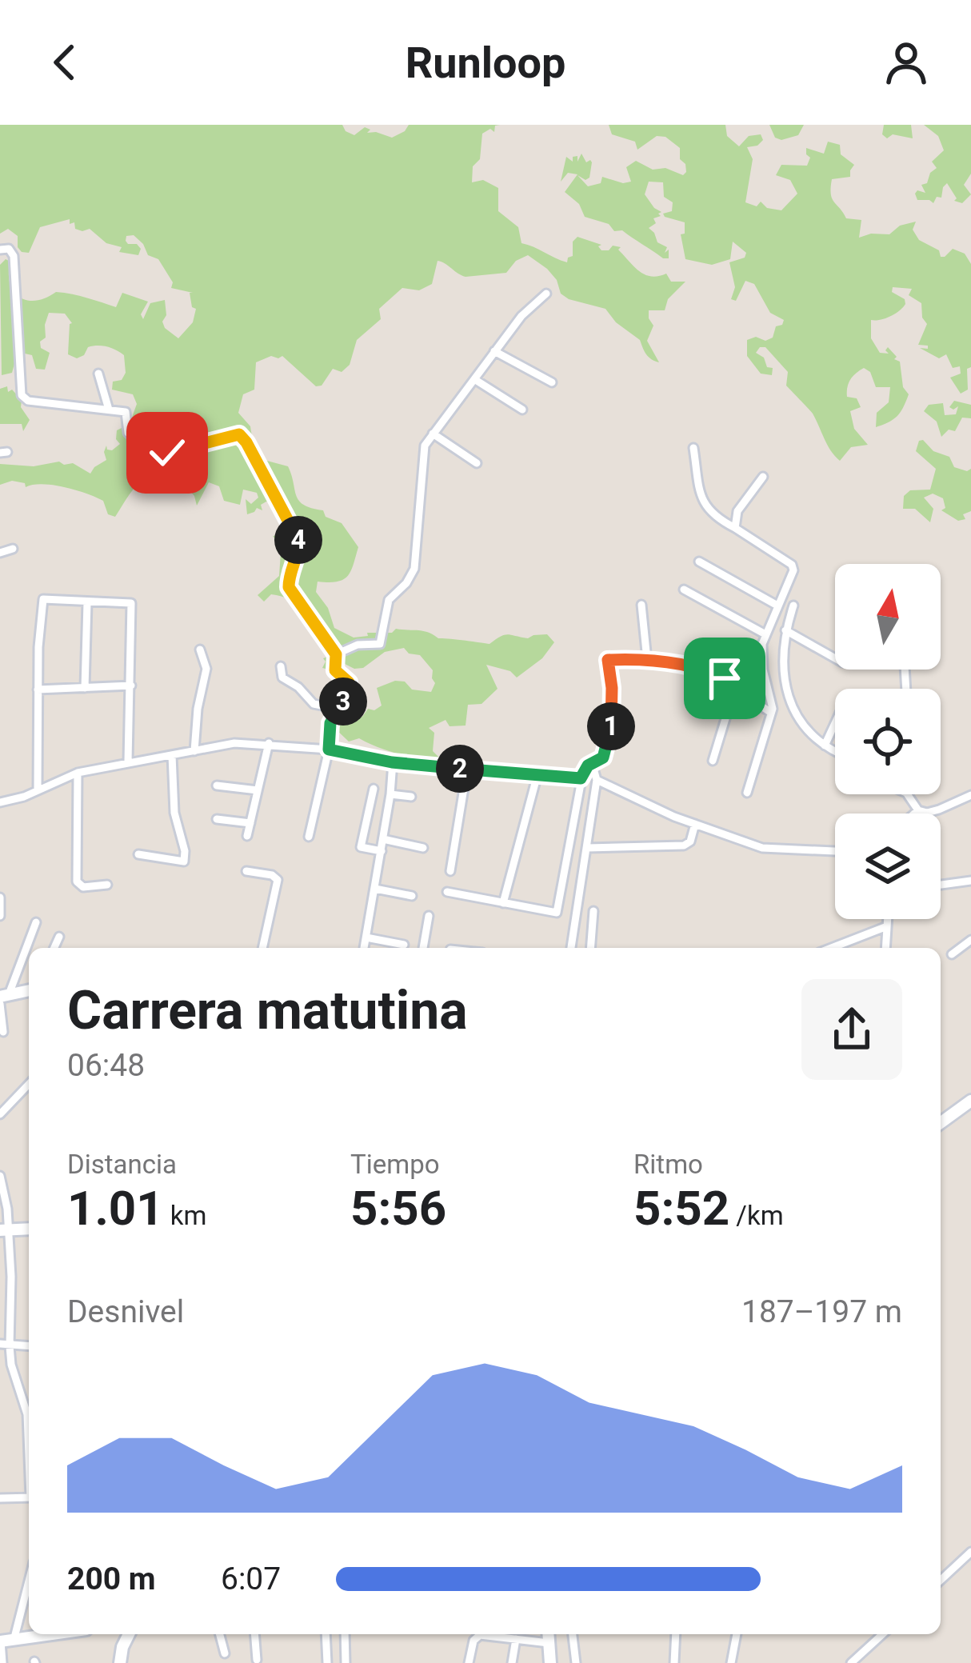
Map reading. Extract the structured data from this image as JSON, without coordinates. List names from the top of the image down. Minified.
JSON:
{"north":"top","page":{"header":"Runloop","pins":["4","3","1","2"],"heading":["Carrera matutina","06:48"],"stats":[["Distancia","1.01 km"],["Tiempo","5:56"],["Ritmo","5:52 /km"]],"chart":["Desnivel","187–197 m"],"list":[{"name":"200 m","note":"6:07"}]}}
